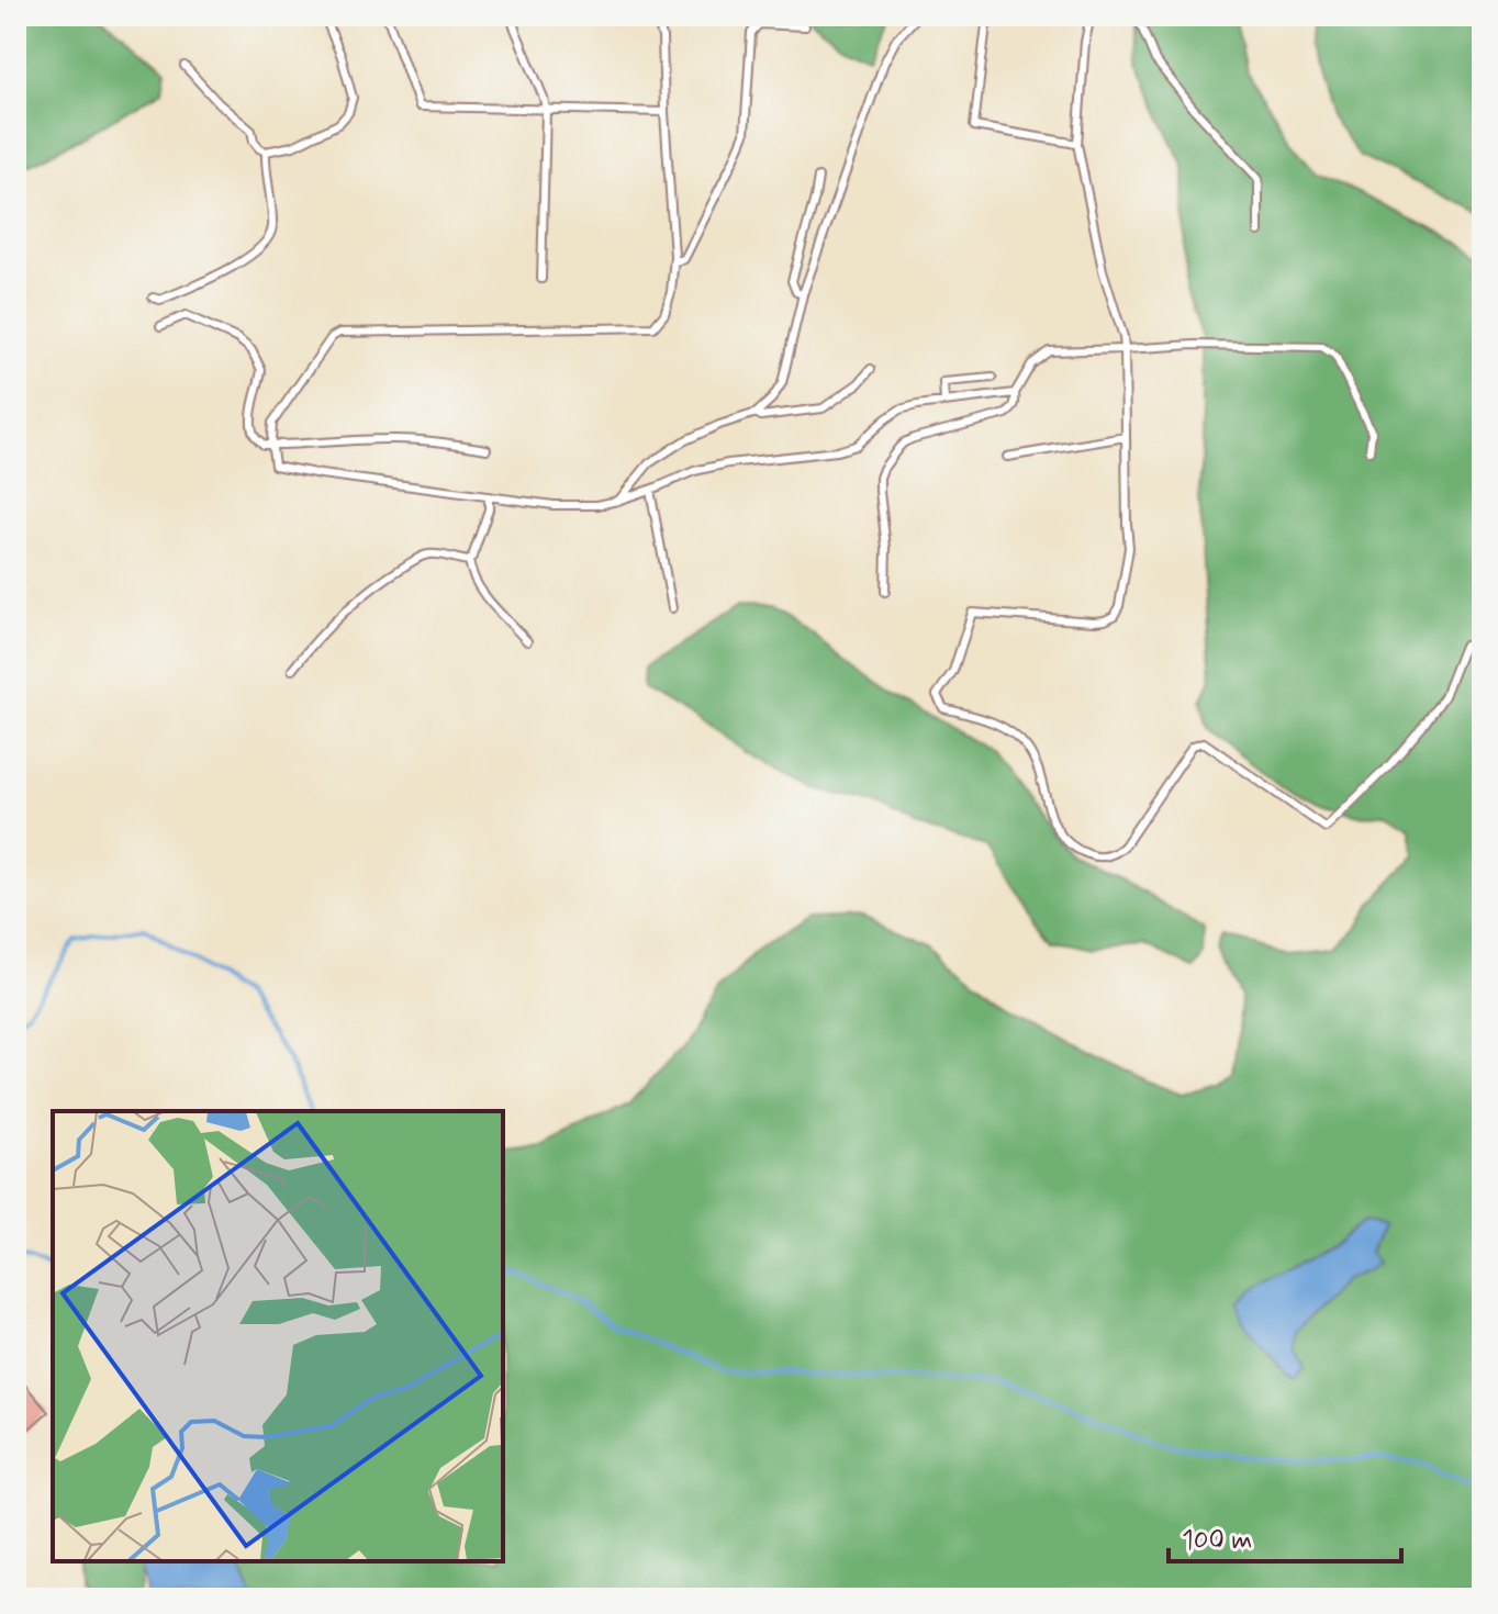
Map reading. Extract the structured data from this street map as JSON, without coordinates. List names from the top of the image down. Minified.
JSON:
{"scale_bar":"100 m"}
